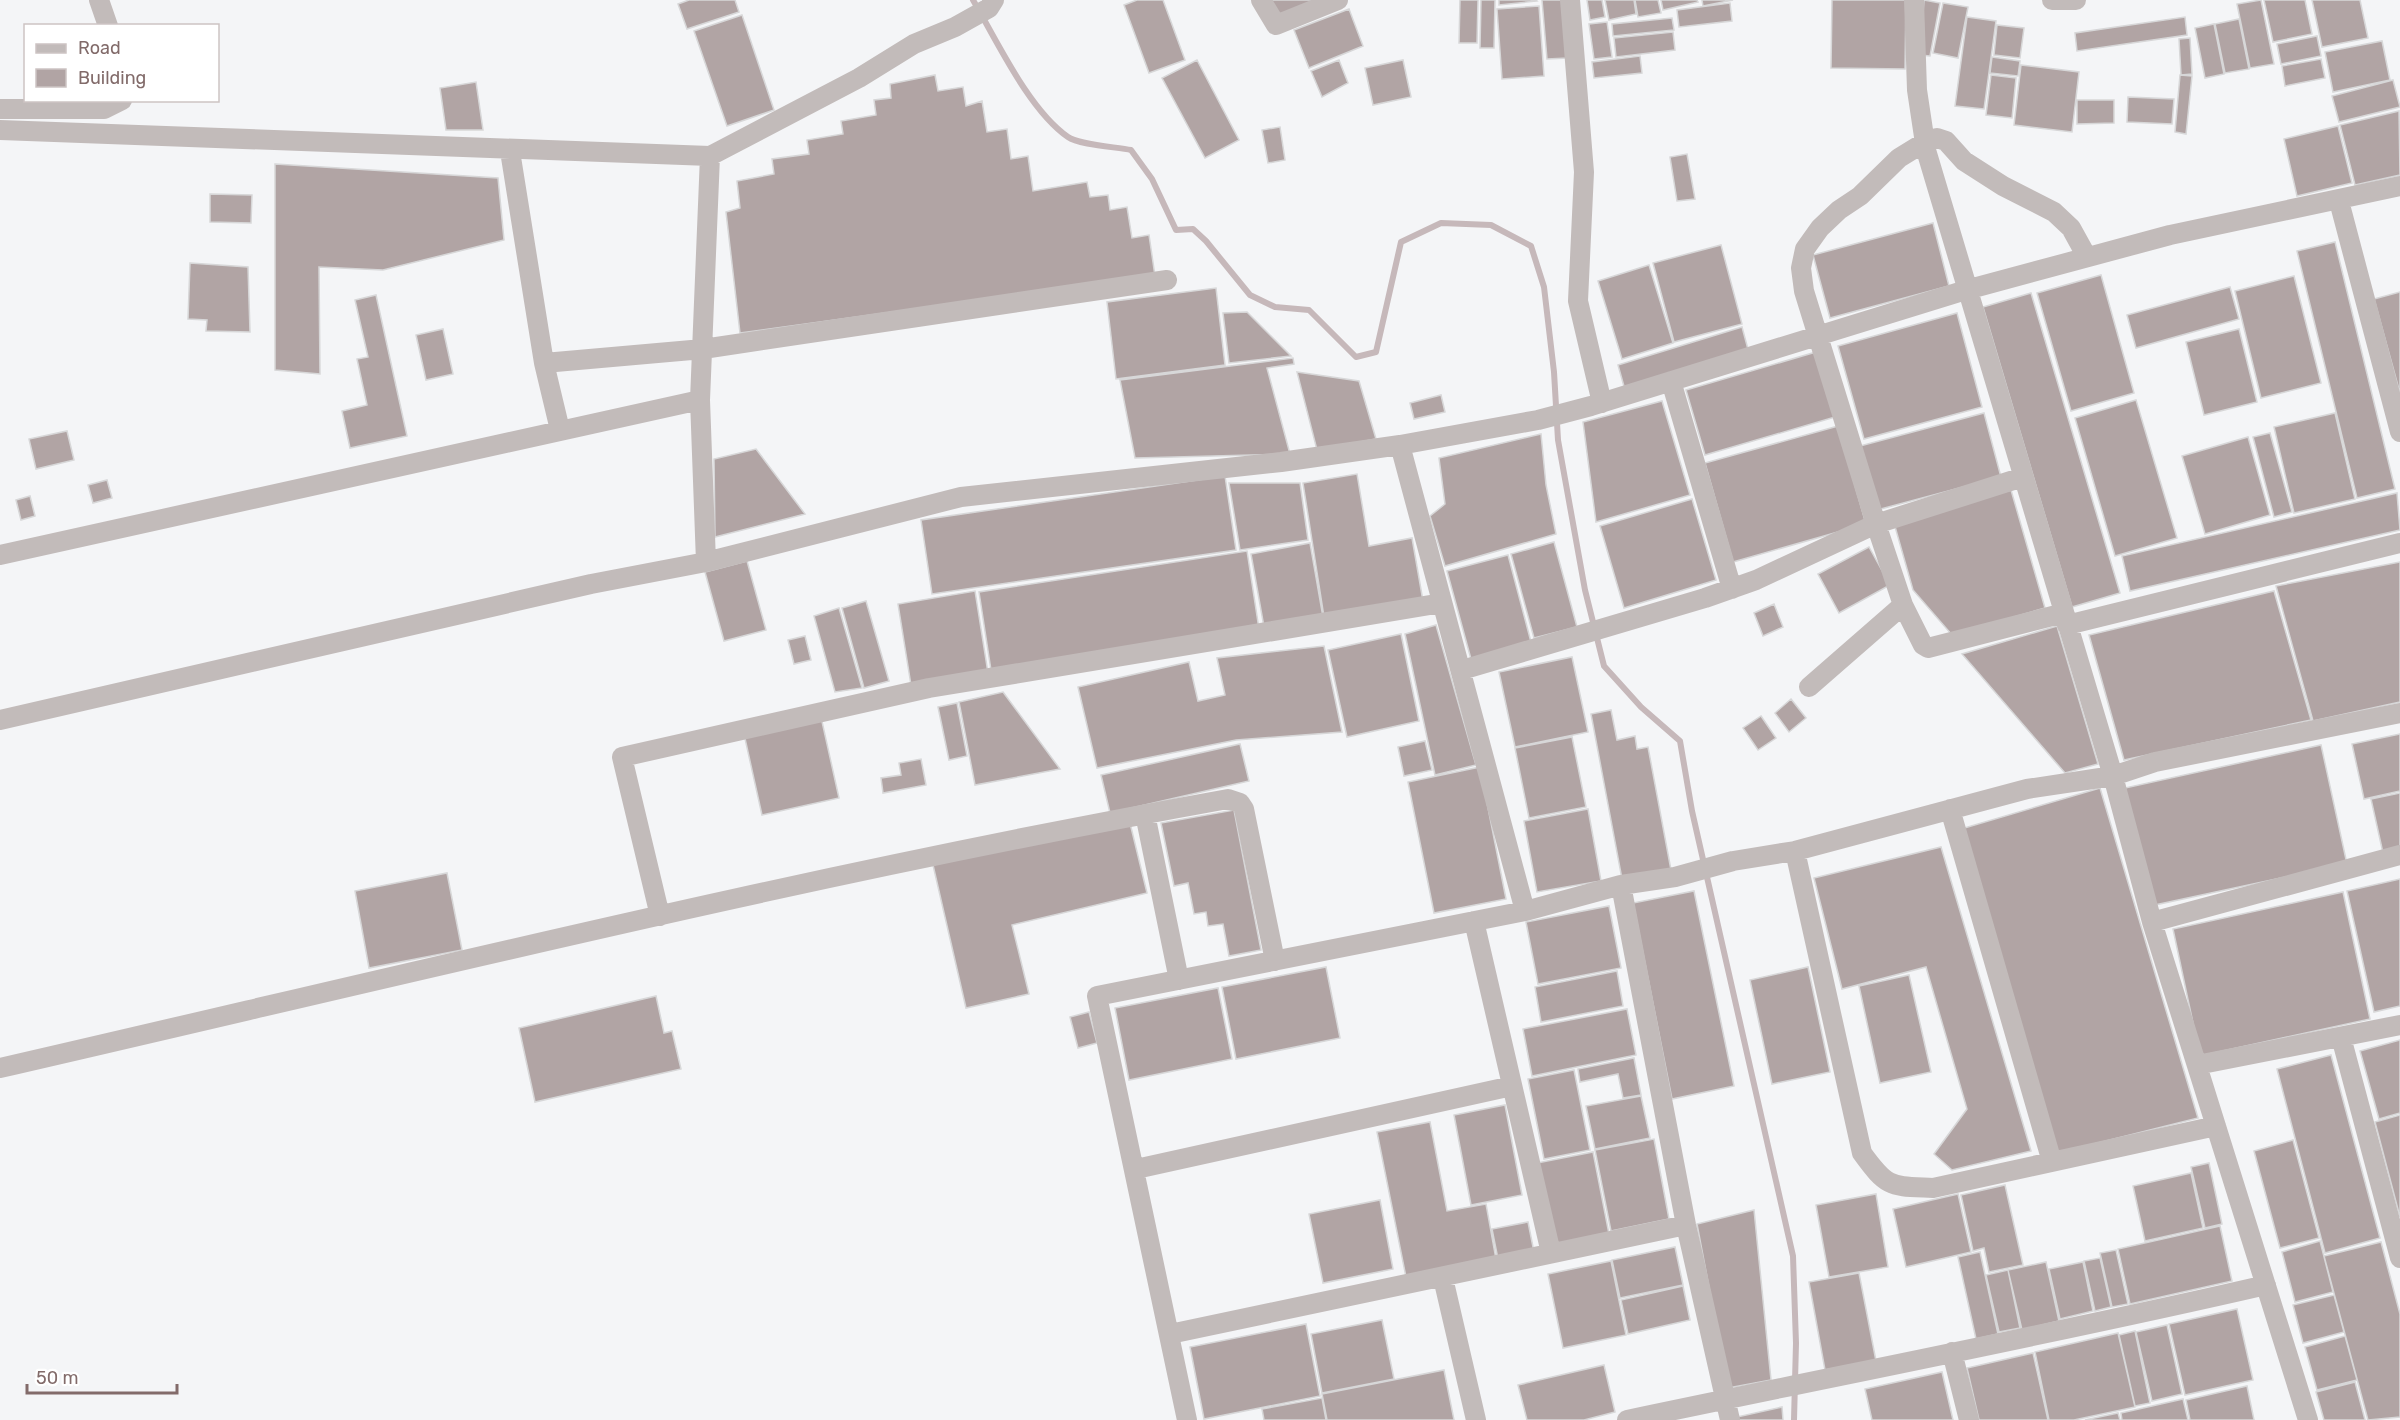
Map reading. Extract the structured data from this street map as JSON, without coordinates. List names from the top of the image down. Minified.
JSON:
{"legend":["Road","Building"],"scale_bar":"50 m"}
